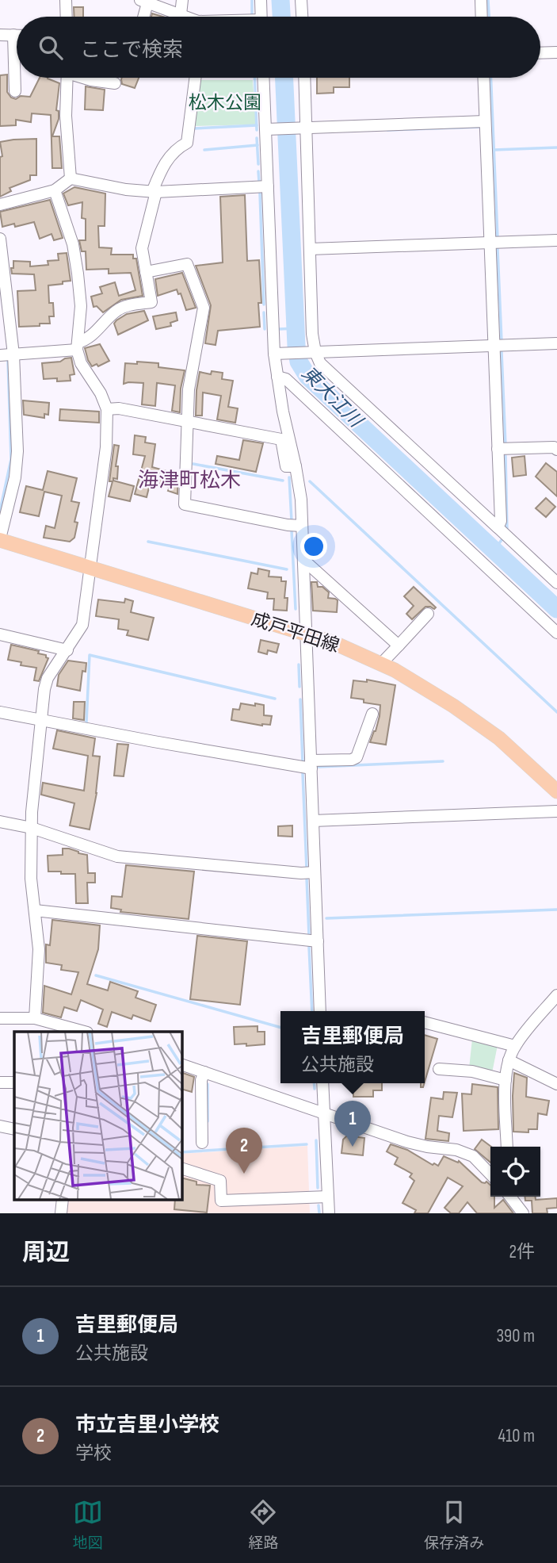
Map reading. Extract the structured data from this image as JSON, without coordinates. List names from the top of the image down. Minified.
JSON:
{"streets":{"main road":["成戸平田線"]},"districts":["海津町松木"],"water":["東大江川"],"parks":["松木公園"],"page":{"search":"ここで検索","popup":["吉里郵便局","公共施設"],"pins":["1","2"],"heading":["周辺","2件"],"list":[{"mark":"1","name":"吉里郵便局","note":"公共施設","value":"390 m"},{"mark":"2","name":"市立吉里小学校","note":"学校","value":"410 m"}],"nav":["地図","経路","保存済み"]}}
